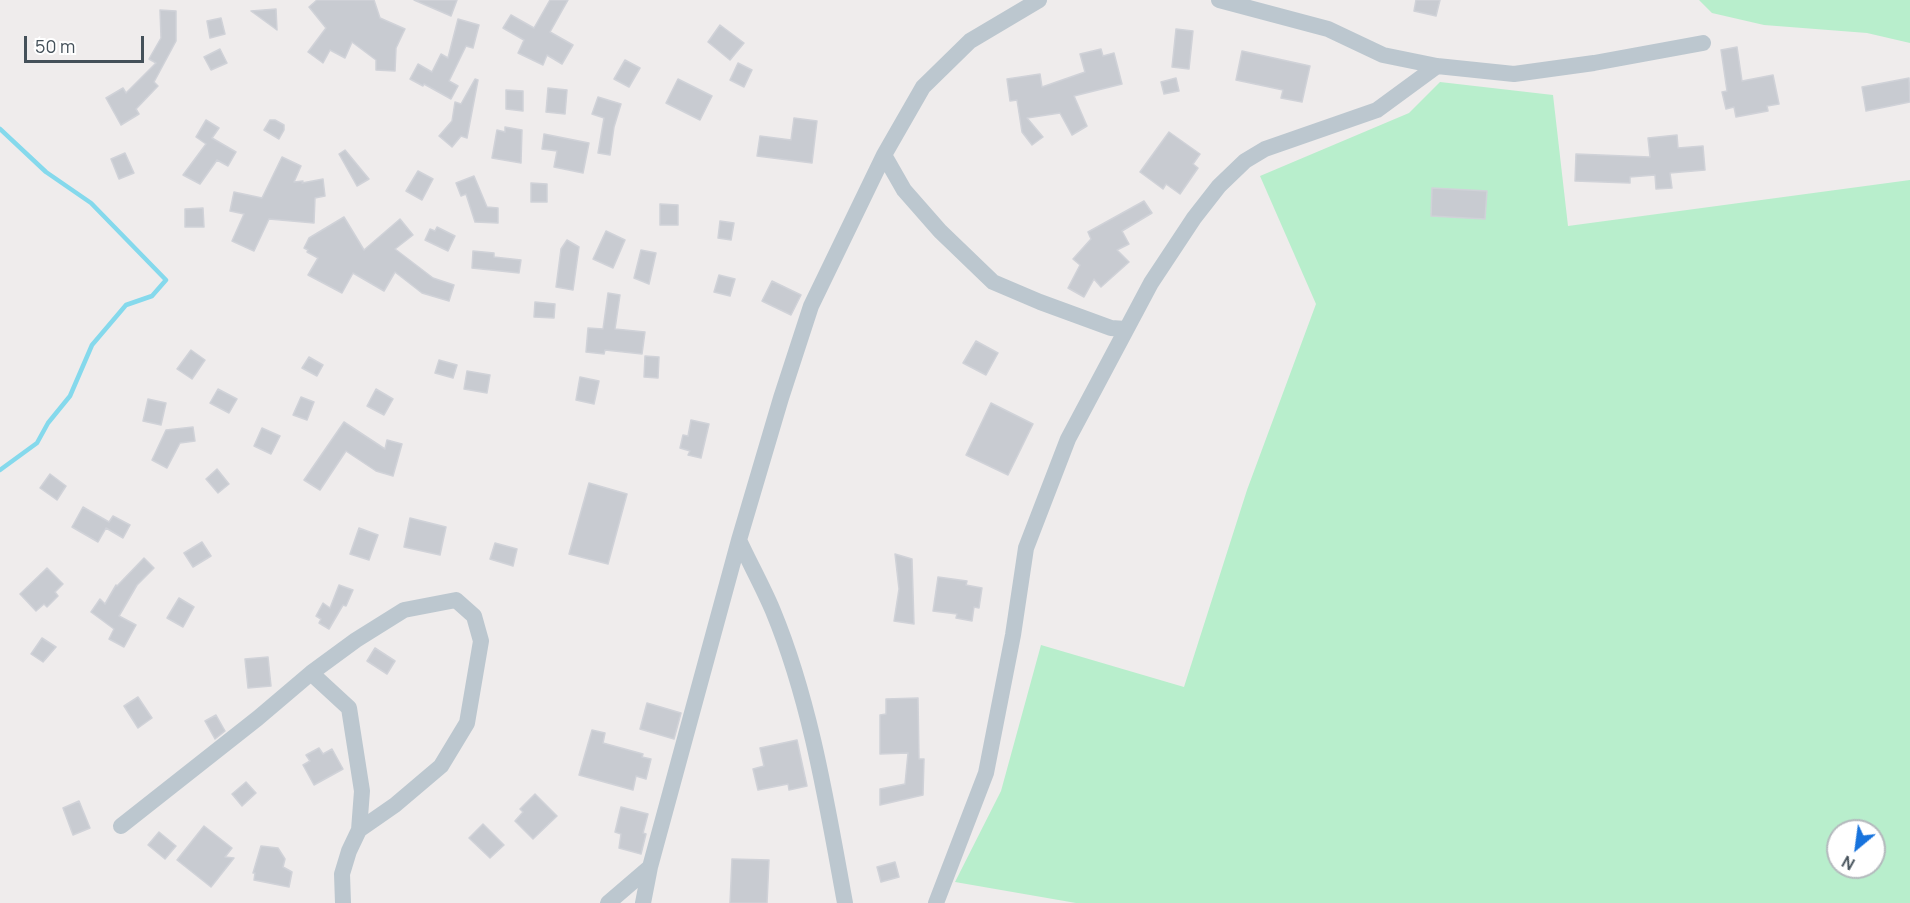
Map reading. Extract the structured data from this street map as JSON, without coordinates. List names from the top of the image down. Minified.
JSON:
{"scale_bar":"50 m","north":"bottom left"}
